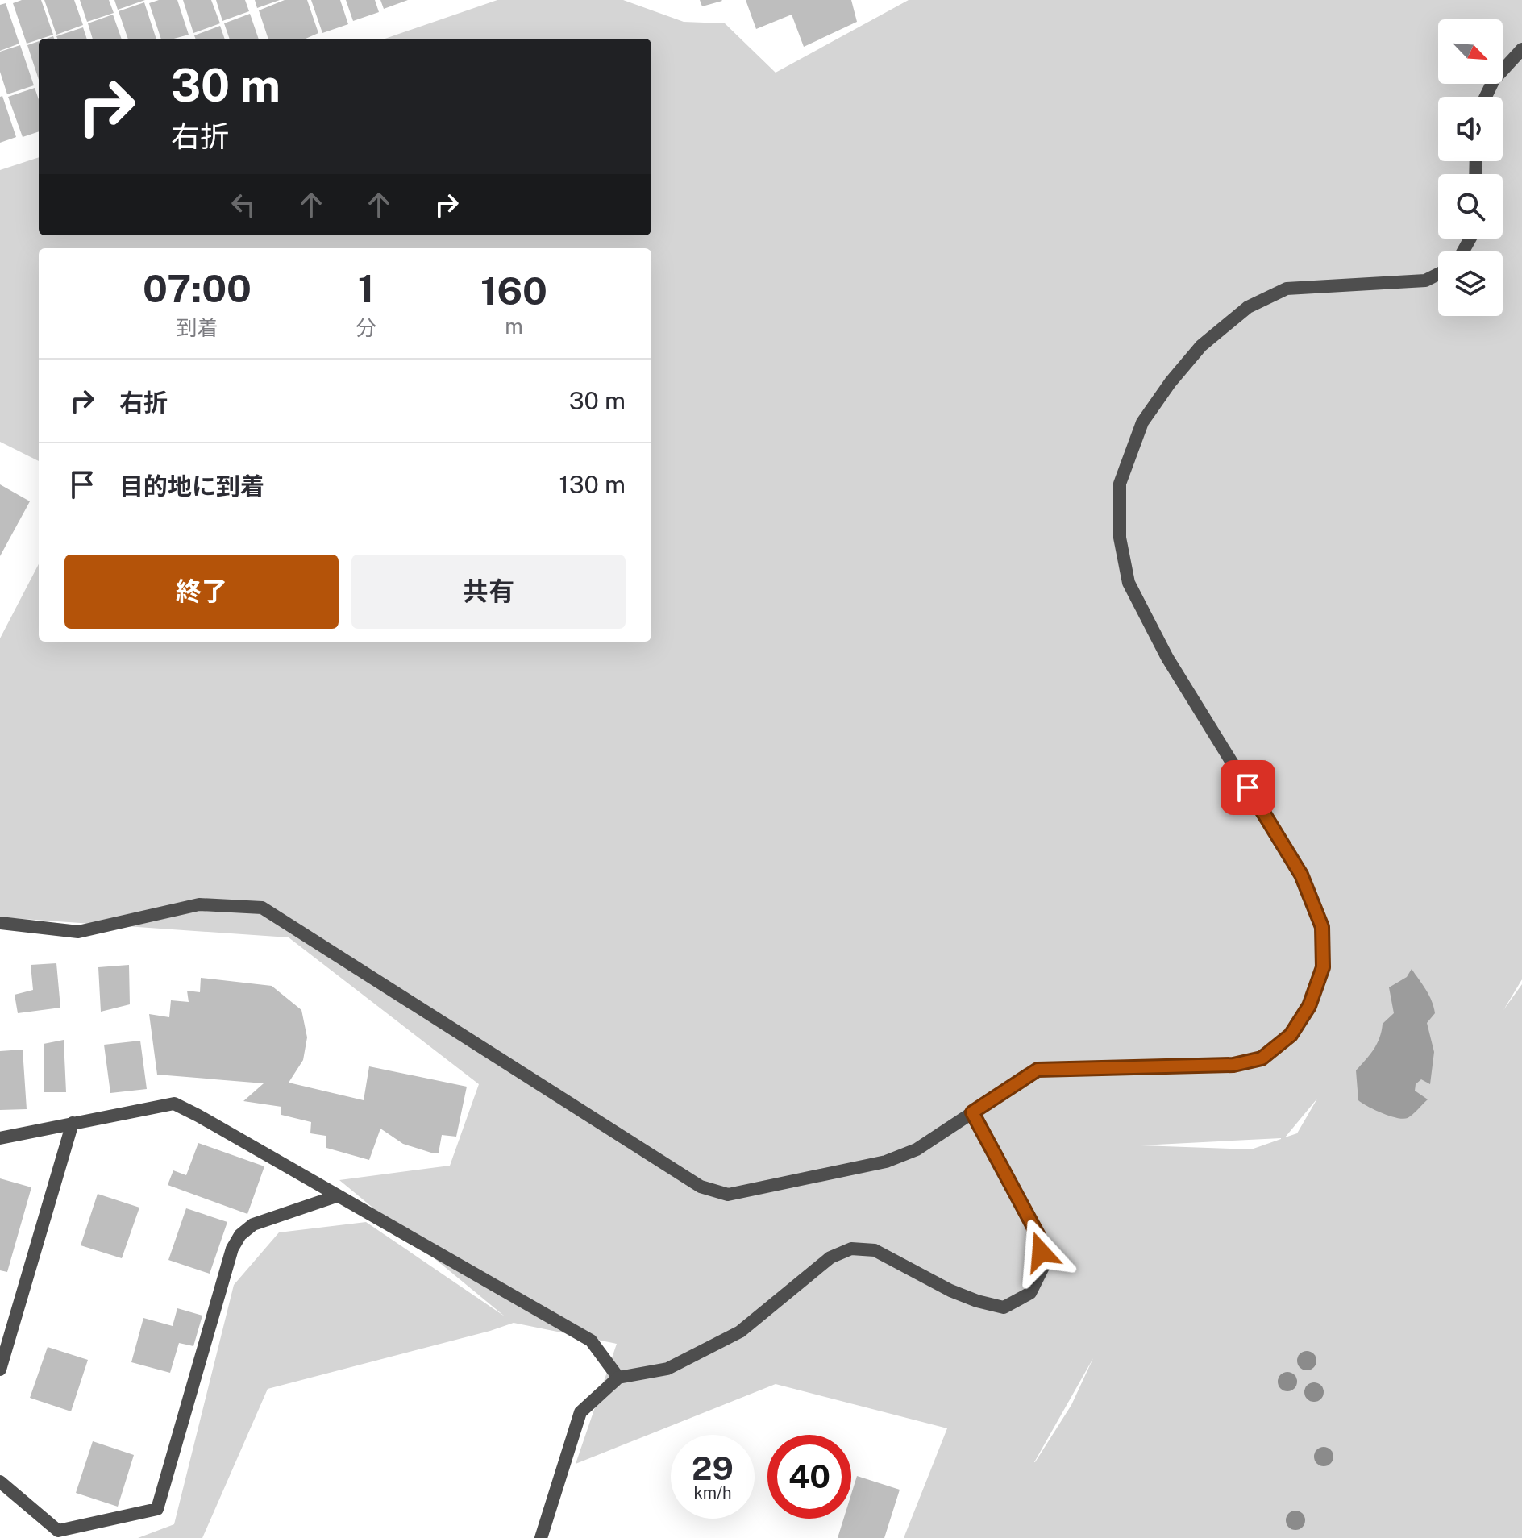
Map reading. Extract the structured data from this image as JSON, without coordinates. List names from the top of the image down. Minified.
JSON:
{"north":"bottom right","page":{"turn":["30 m","右折"],"eta":["07:00","到着","1","分","160","m"],"list":[{"name":"右折","value":"30 m"},{"name":"目的地に到着","value":"130 m"}],"buttons":["終了","共有"],"speed":"29 km/h","limit":"40"}}
